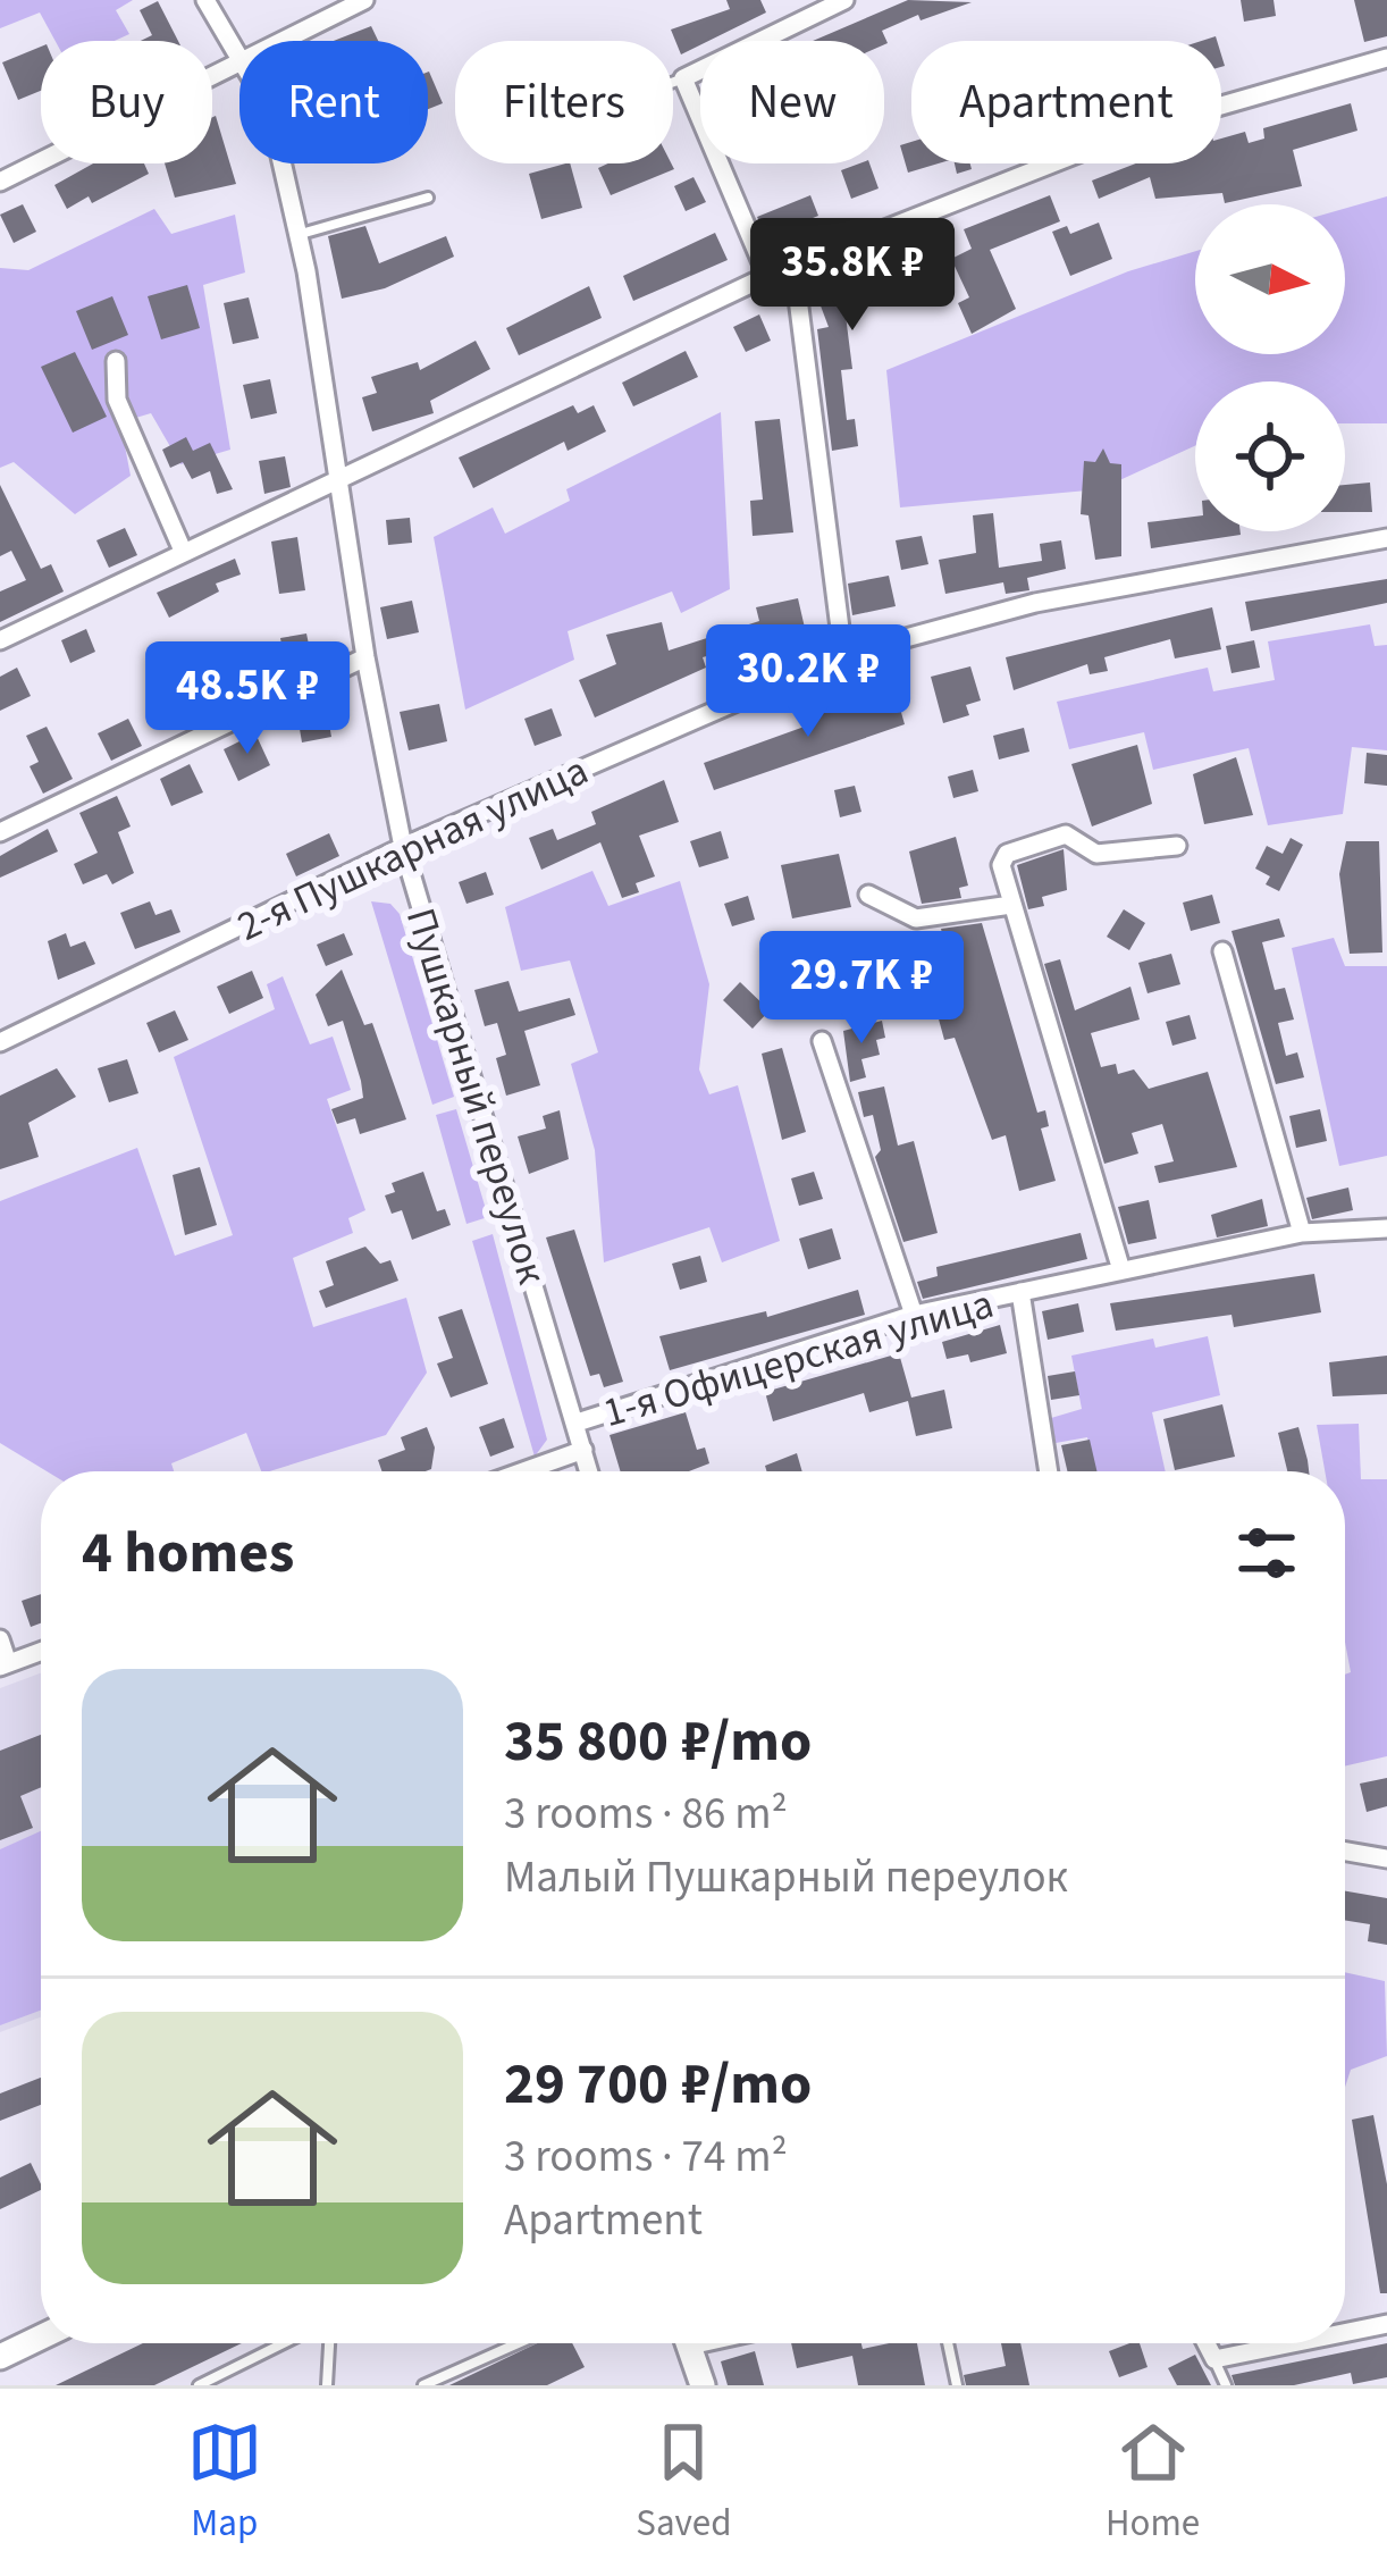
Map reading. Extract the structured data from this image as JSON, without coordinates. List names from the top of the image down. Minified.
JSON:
{"streets":{"street":["2-я Пушкарная улица","Пушкарный переулок","1-я Офицерская улица"]},"crossings":[["2-я Пушкарная улица","Пушкарный переулок"],["Пушкарный переулок","1-я Офицерская улица"]],"north":"right","page":{"chip":["Buy","Rent","Filters","New","Apartment"],"price":["35.8K ₽","30.2K ₽","48.5K ₽","29.7K ₽"],"heading":"4 homes","list":[{"name":"35 800 ₽/mo","note":"3 rooms · 86 m² · Малый Пушкарный переулок"},{"name":"29 700 ₽/mo","note":"3 rooms · 74 m² · Apartment"}],"tabs":["Map","Saved","Home"]}}
